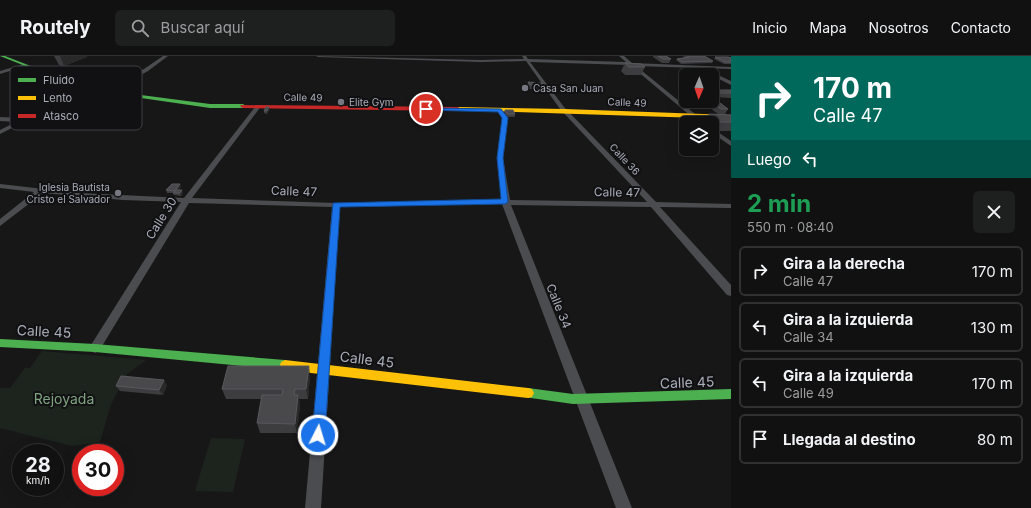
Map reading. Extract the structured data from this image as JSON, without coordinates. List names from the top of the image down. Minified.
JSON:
{"streets":{"street":["Calle 49","Calle 36","Calle 47","Calle 30","Calle 34","Calle 45"]},"crossings":[["Calle 49","Calle 36"],["Calle 49","Calle 30"],["Calle 49","Calle 34"],["Calle 36","Calle 47"],["Calle 47","Calle 30"],["Calle 47","Calle 34"],["Calle 30","Calle 45"],["Calle 34","Calle 45"]],"parks":["Rejoyada"],"places":["Casa San Juan","Elite Gym","Iglesia Bautista Cristo el Salvador"],"legend":["Fluido","Lento","Atasco"],"north":"bottom","page":{"header":"Routely","search":"Buscar aquí","nav":["Inicio","Mapa","Nosotros","Contacto"],"turn":["170 m","Calle 47"],"then":"Luego","heading":["2 min","550 m · 08:40"],"list":[{"name":"Gira a la derecha","note":"Calle 47","value":"170 m"},{"name":"Gira a la izquierda","note":"Calle 34","value":"130 m"},{"name":"Gira a la izquierda","note":"Calle 49","value":"170 m"},{"name":"Llegada al destino","value":"80 m"}],"speed":"28 km/h","limit":"30"}}
